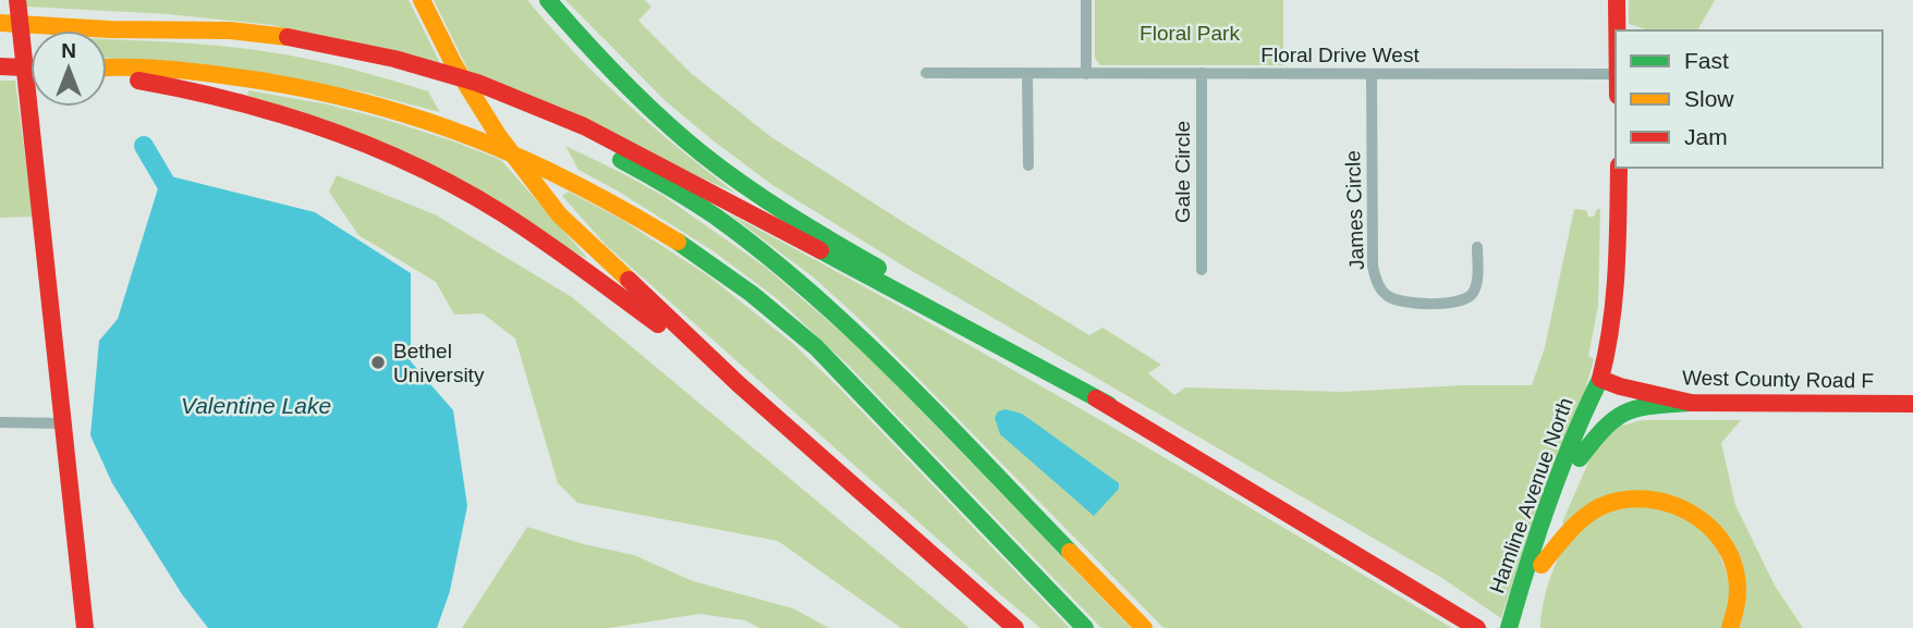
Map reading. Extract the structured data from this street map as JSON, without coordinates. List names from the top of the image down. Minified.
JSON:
{"streets":{"main road":["West County Road F","Hamline Avenue North"],"street":["Floral Drive West","Gale Circle","James Circle"]},"crossings":[["Floral Drive West","Gale Circle"],["Floral Drive West","James Circle"],["West County Road F","Hamline Avenue North"]],"water":["Valentine Lake"],"parks":["Floral Park"],"places":["Bethel University"],"legend":["Fast","Slow","Jam"],"north":"top"}
